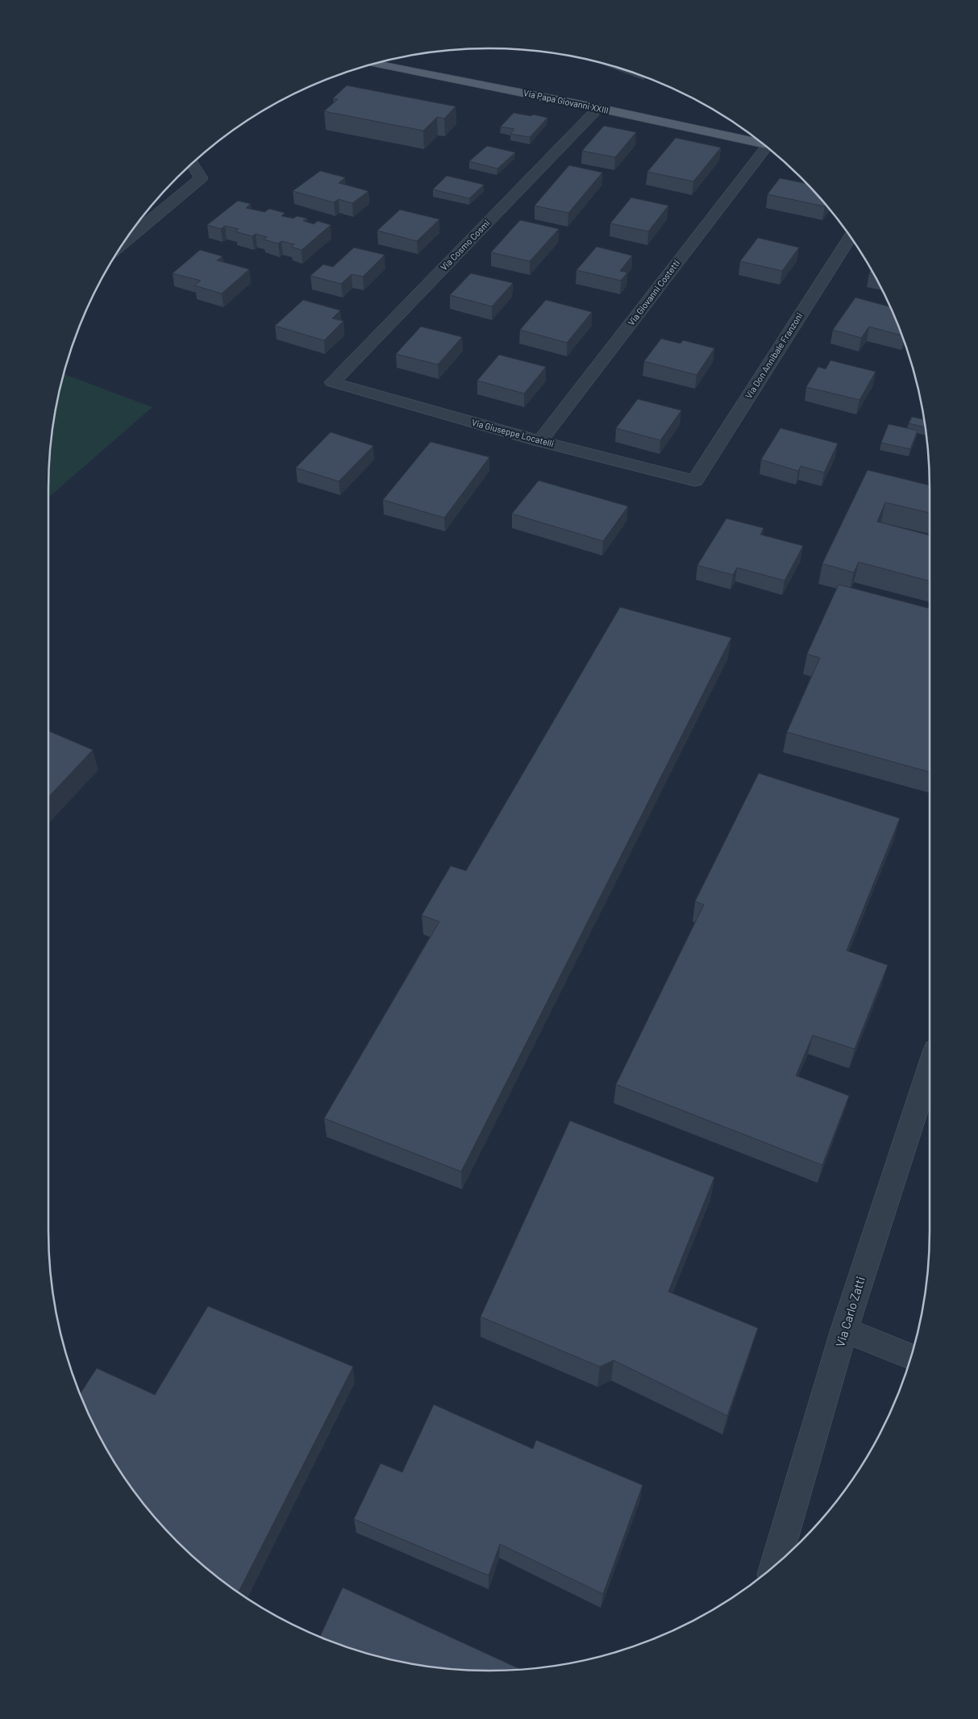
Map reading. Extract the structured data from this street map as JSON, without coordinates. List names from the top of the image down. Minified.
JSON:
{"streets":{"main road":["Via Papa Giovanni XXIII"],"street":["Via Cosmo Cosmi","Via Giovanni Costetti","Via Don Annibale Franzoni","Via Giuseppe Locatelli","Via Carlo Zatti"]},"crossings":[["Via Papa Giovanni XXIII","Via Cosmo Cosmi"],["Via Cosmo Cosmi","Via Giuseppe Locatelli"],["Via Giovanni Costetti","Via Giuseppe Locatelli"],["Via Don Annibale Franzoni","Via Giuseppe Locatelli"]]}
